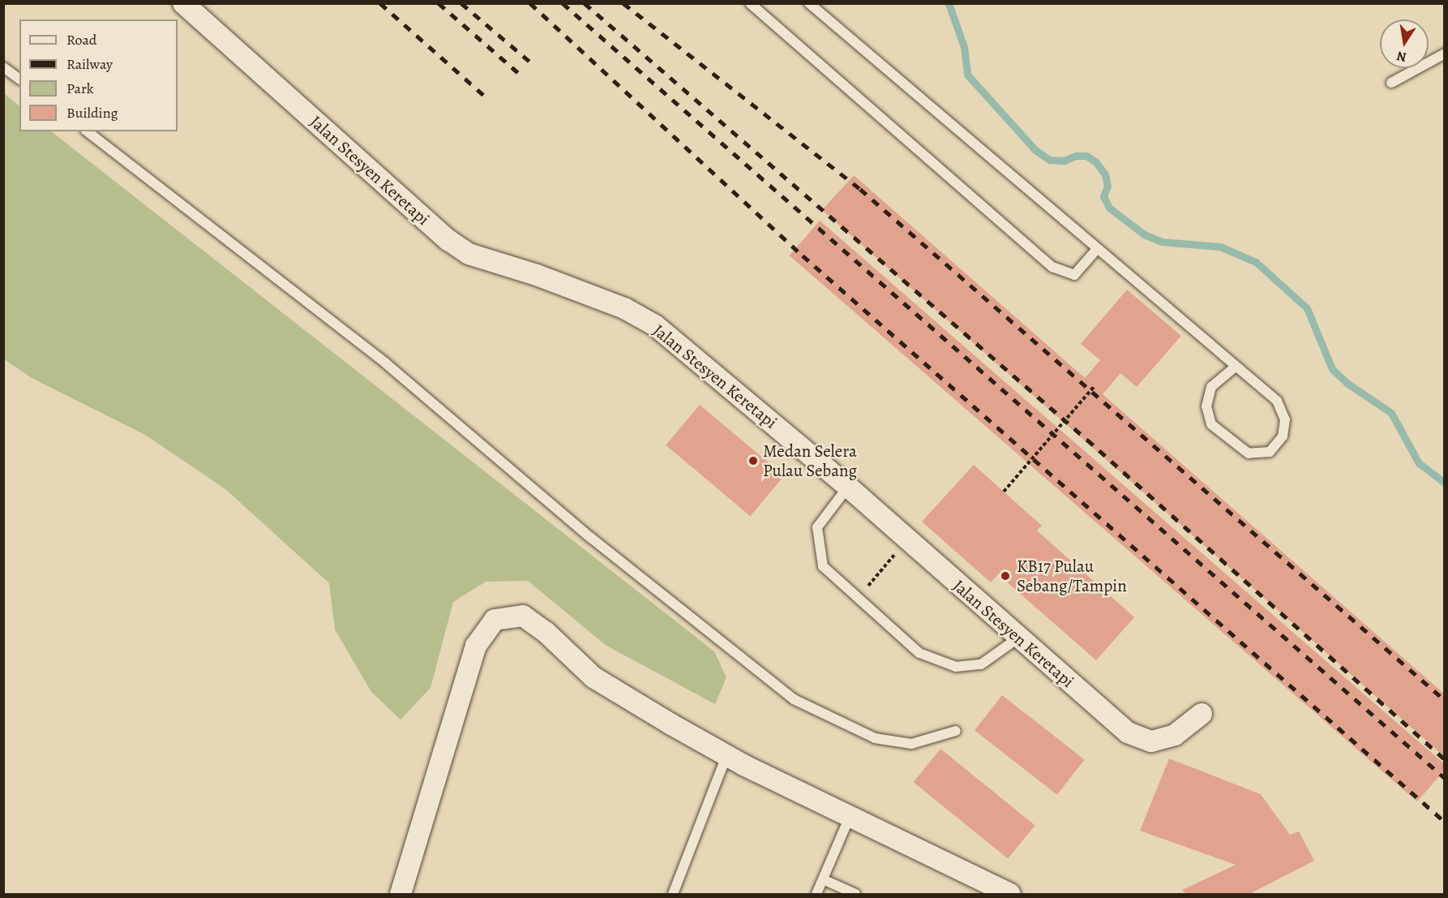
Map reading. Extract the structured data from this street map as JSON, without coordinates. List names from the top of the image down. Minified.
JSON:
{"streets":{"street":["Jalan Stesyen Keretapi"]},"places":["Medan Selera Pulau Sebang","KB17 Pulau Sebang/Tampin"],"legend":["Road","Railway","Park","Building"],"north":"bottom"}
